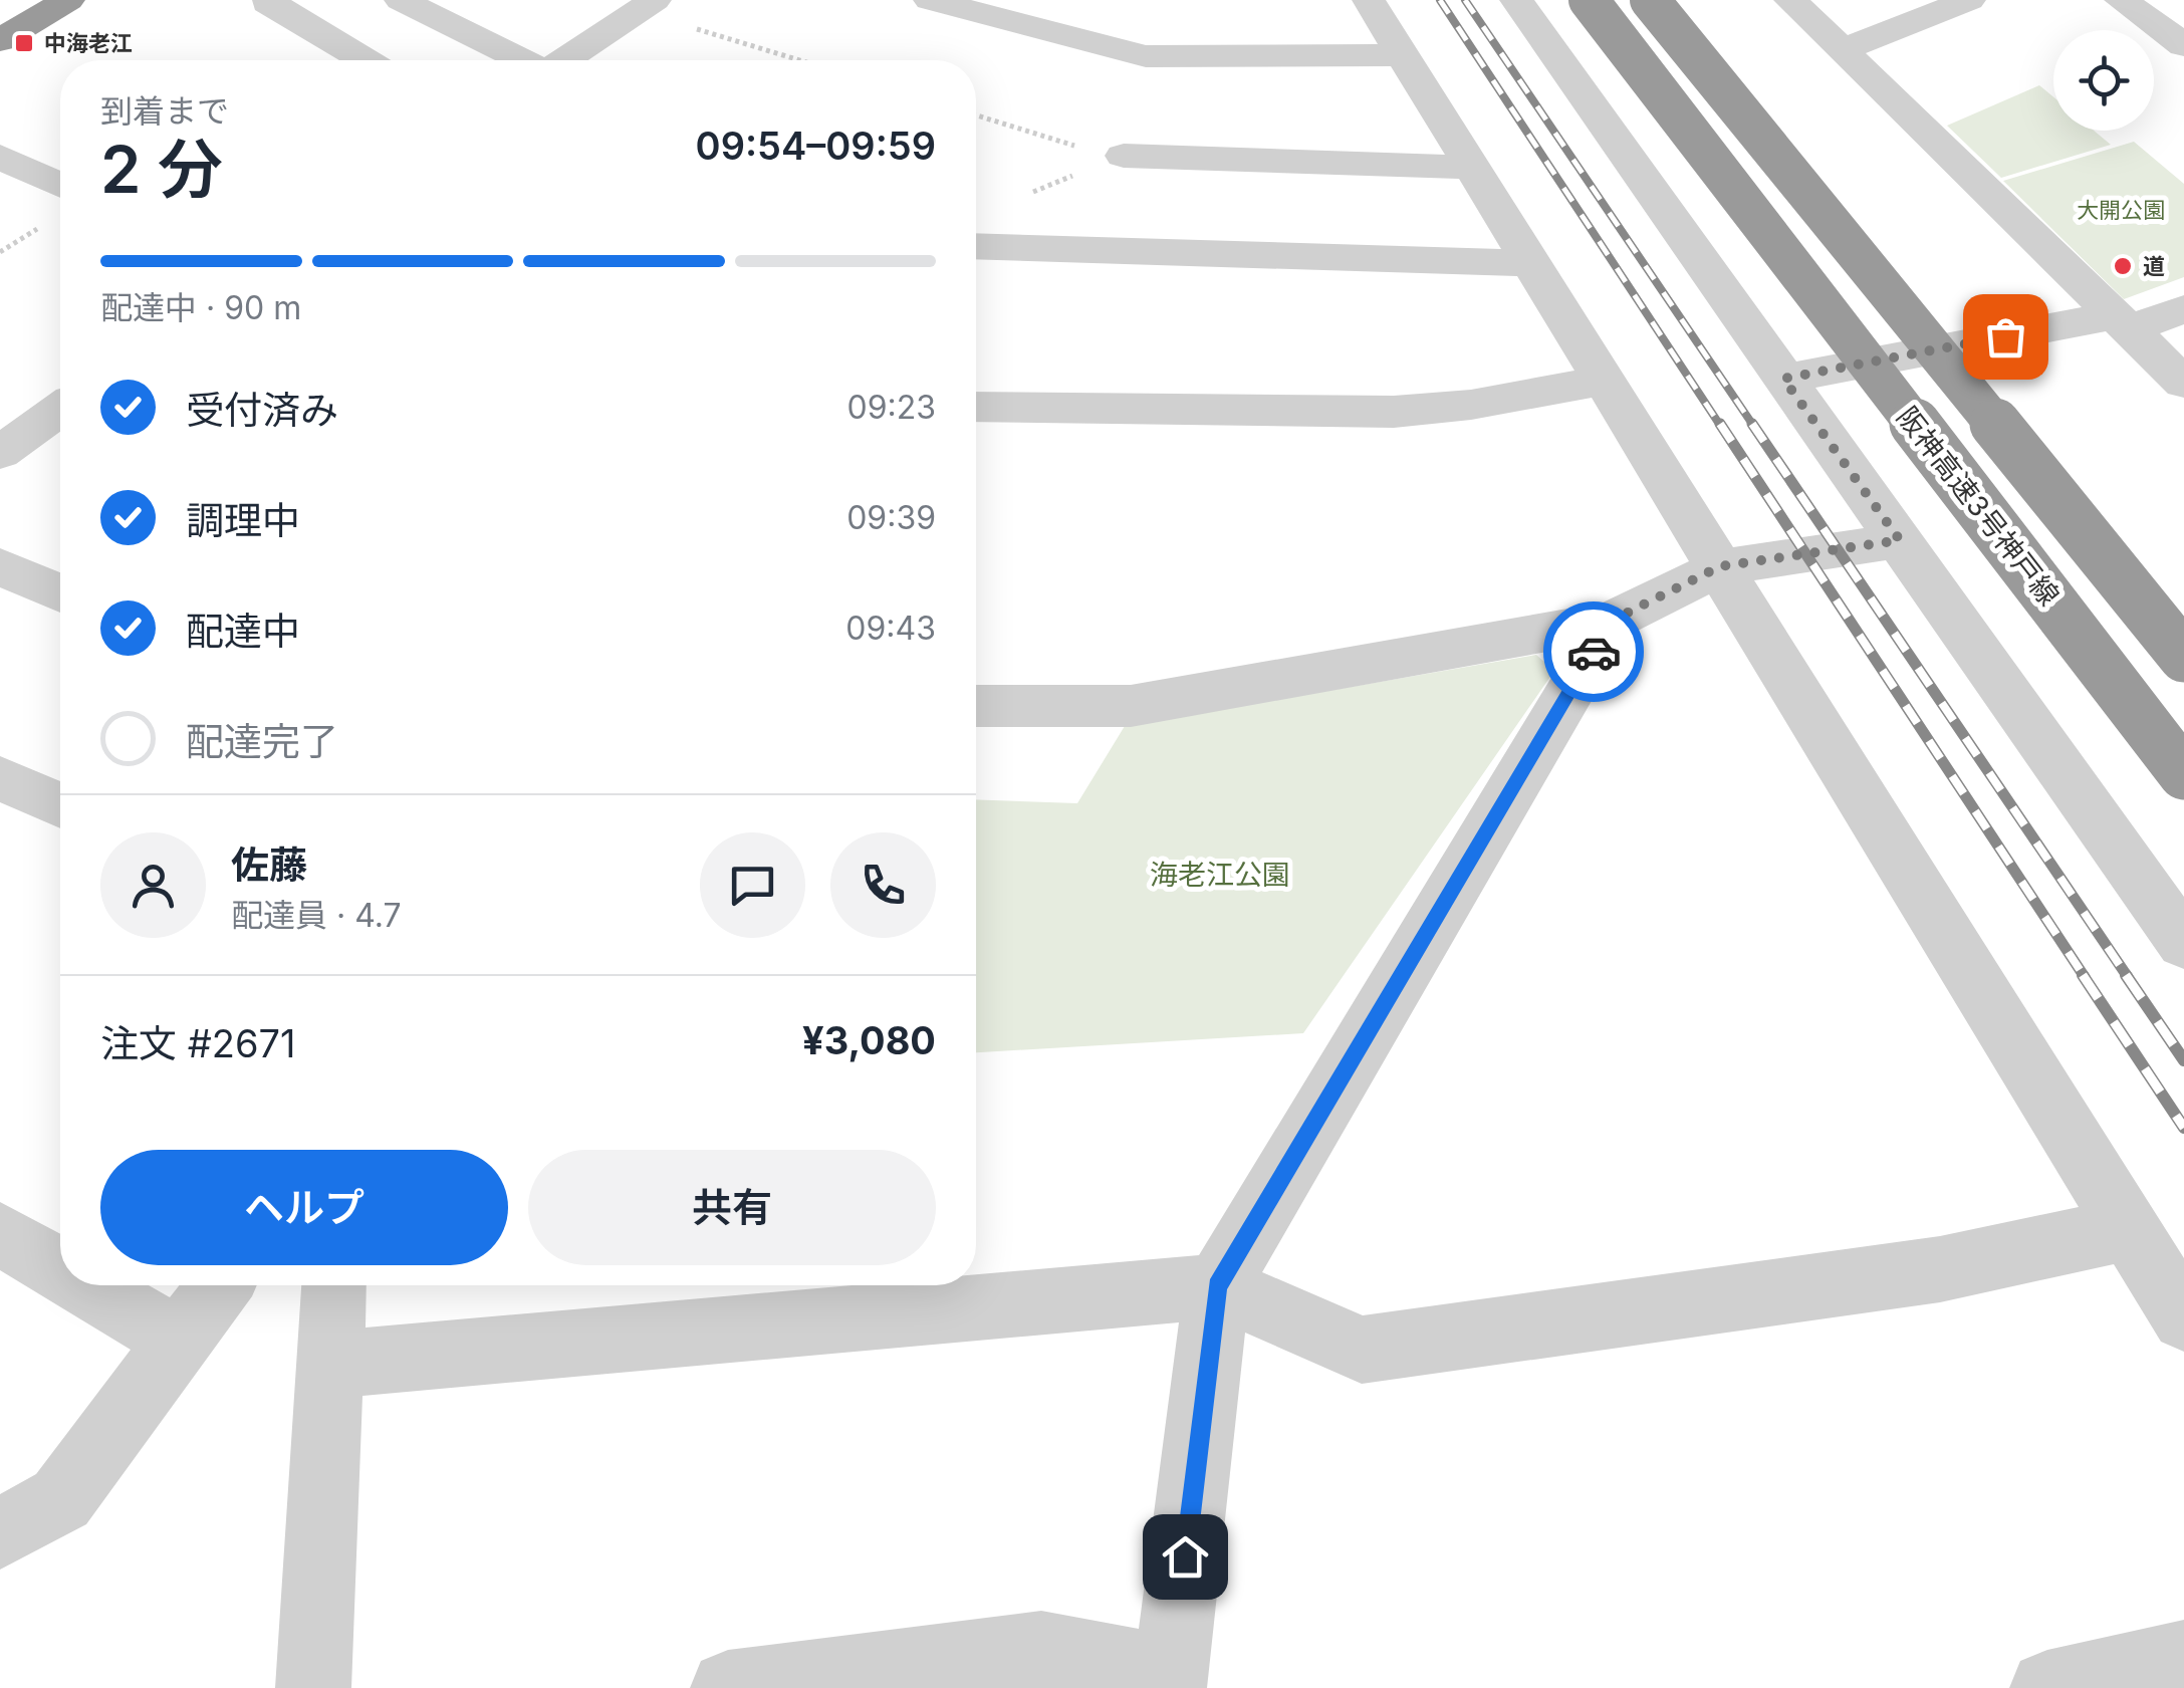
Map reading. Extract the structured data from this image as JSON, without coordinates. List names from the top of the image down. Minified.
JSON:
{"streets":{"highway":["阪神高速3号神戸線"]},"parks":["大開公園","海老江公園"],"places":{"transit":["中海老江"],"other":["道"]},"page":{"heading":["2 分","到着まで","09:54–09:59"],"panel":["佐藤","配達員 · 4.7","注文 #2671","¥3,080"],"bar":"配達中 · 90 m","list":[["受付済み","09:23"],["調理中","09:39"],["配達中","09:43"],"配達完了"],"buttons":["ヘルプ","共有"]}}
